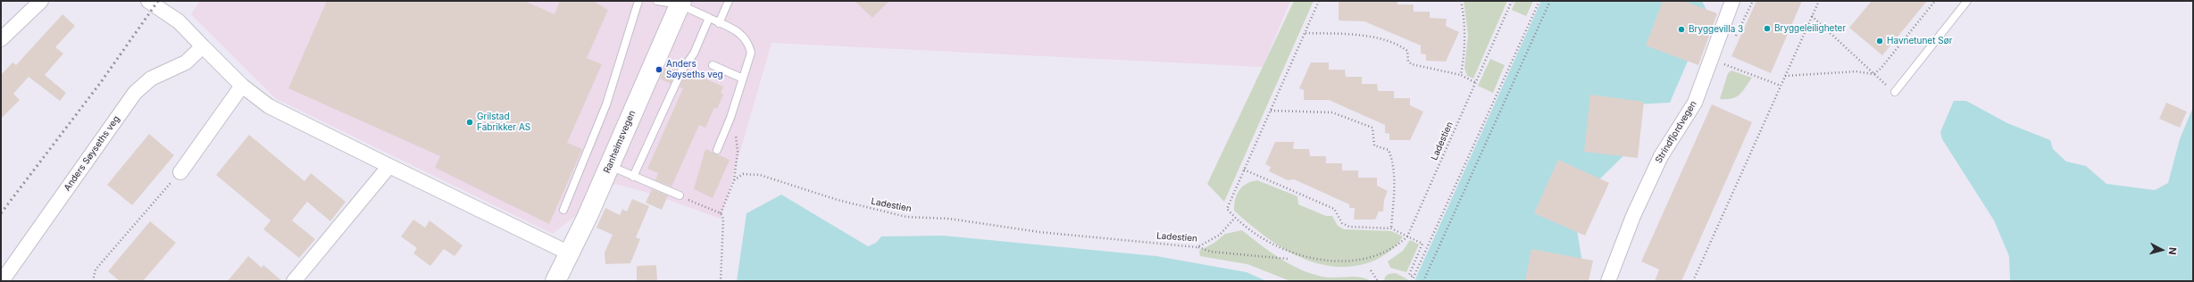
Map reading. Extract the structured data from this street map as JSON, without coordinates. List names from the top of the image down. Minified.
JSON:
{"streets":{"street":["Strindfjordvegen","Ranheimsvegen","Anders Søyseths veg"],"path":["Ladestien"]},"places":["Bryggeleiligheter","Bryggevilla 3","Havnetunet Sør","Anders Søyseths veg","Grilstad Fabrikker AS"],"north":"right"}
